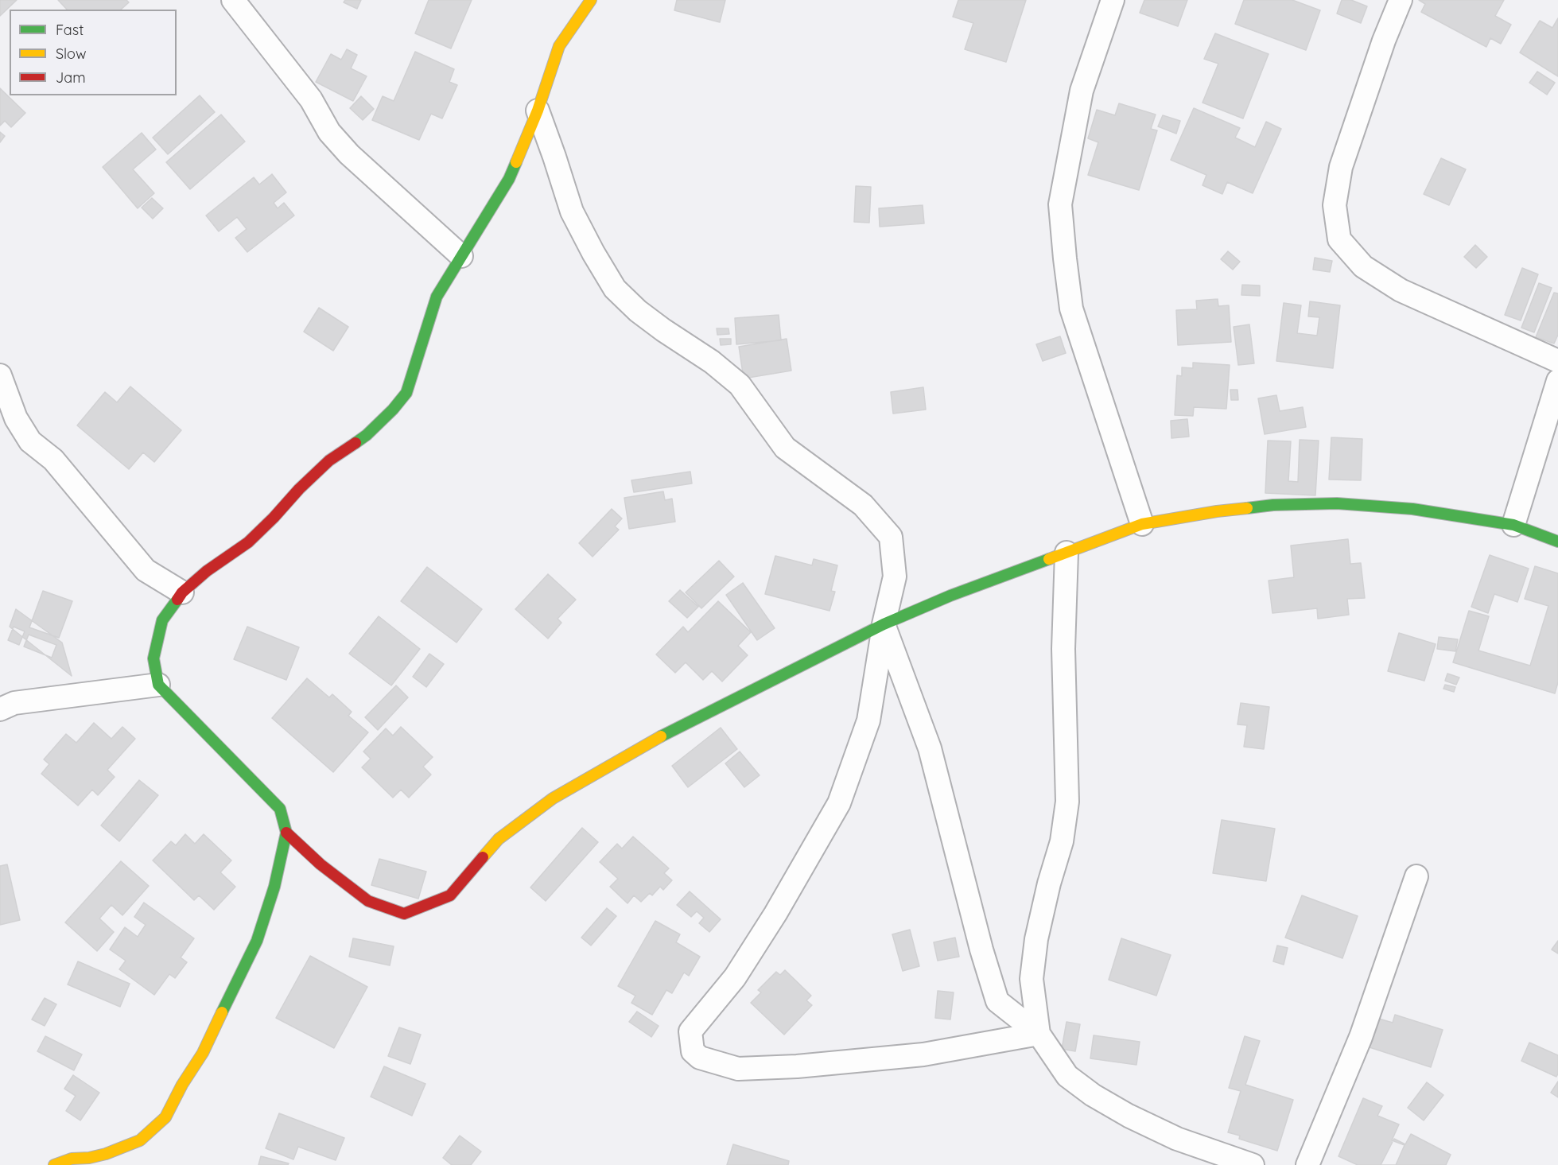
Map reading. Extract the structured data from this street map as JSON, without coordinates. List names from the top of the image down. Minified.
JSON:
{"legend":["Fast","Slow","Jam"]}
